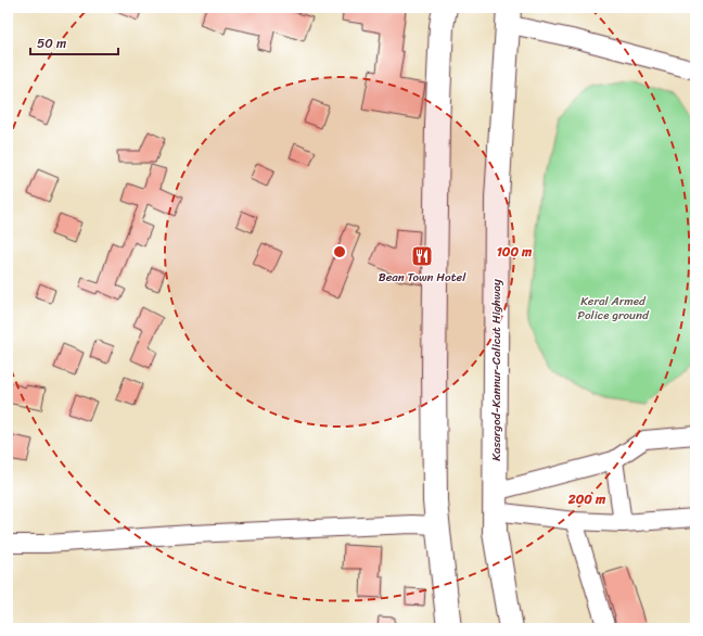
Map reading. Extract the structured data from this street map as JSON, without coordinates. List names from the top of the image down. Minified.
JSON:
{"streets":{"highway":["Kasargod-Kannur-Calicut Highway"]},"parks":["Keral Armed Police ground"],"places":{"restaurant":["Bean Town Hotel"]},"scale_bar":"50 m","rings":["100 m","200 m"]}
